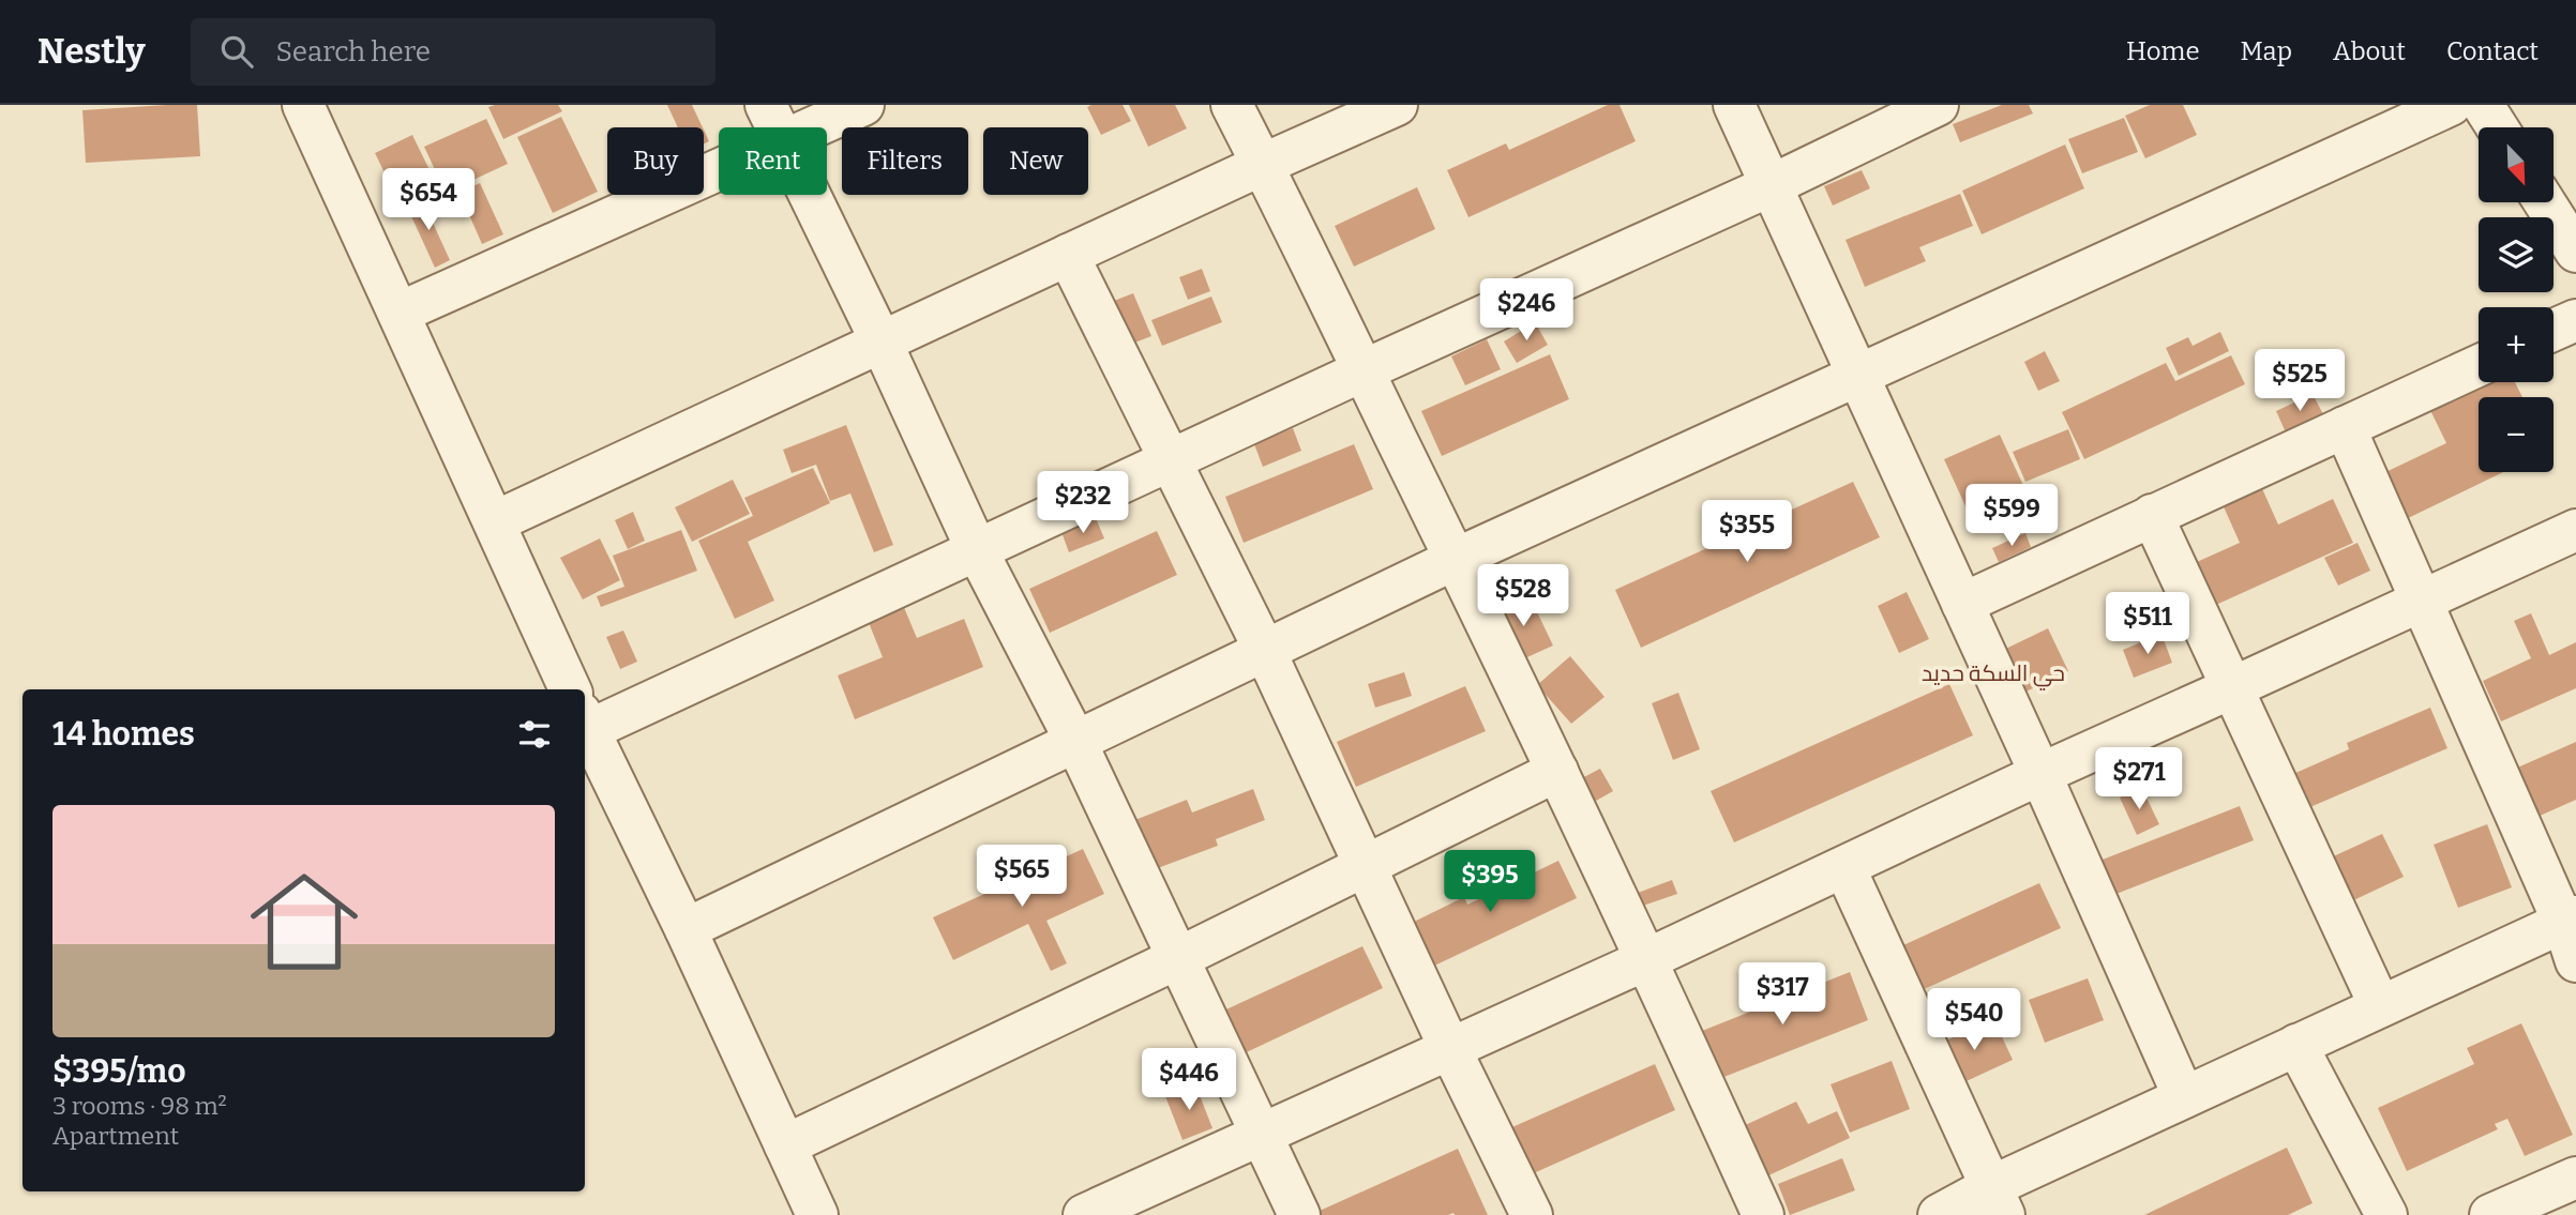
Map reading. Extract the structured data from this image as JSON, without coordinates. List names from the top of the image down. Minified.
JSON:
{"districts":["حي السكة حديد"],"north":"bottom right","page":{"header":"Nestly","search":"Search here","nav":["Home","Map","About","Contact"],"map_buttons":["+","−"],"chip":["Buy","Rent","Filters","New"],"price":["$654","$246","$525","$232","$599","$355","$528","$511","$271","$565","$395","$317","$540","$446"],"heading":"14 homes","list":[{"name":"$395/mo","note":"3 rooms · 98 m² · Apartment"}]}}
